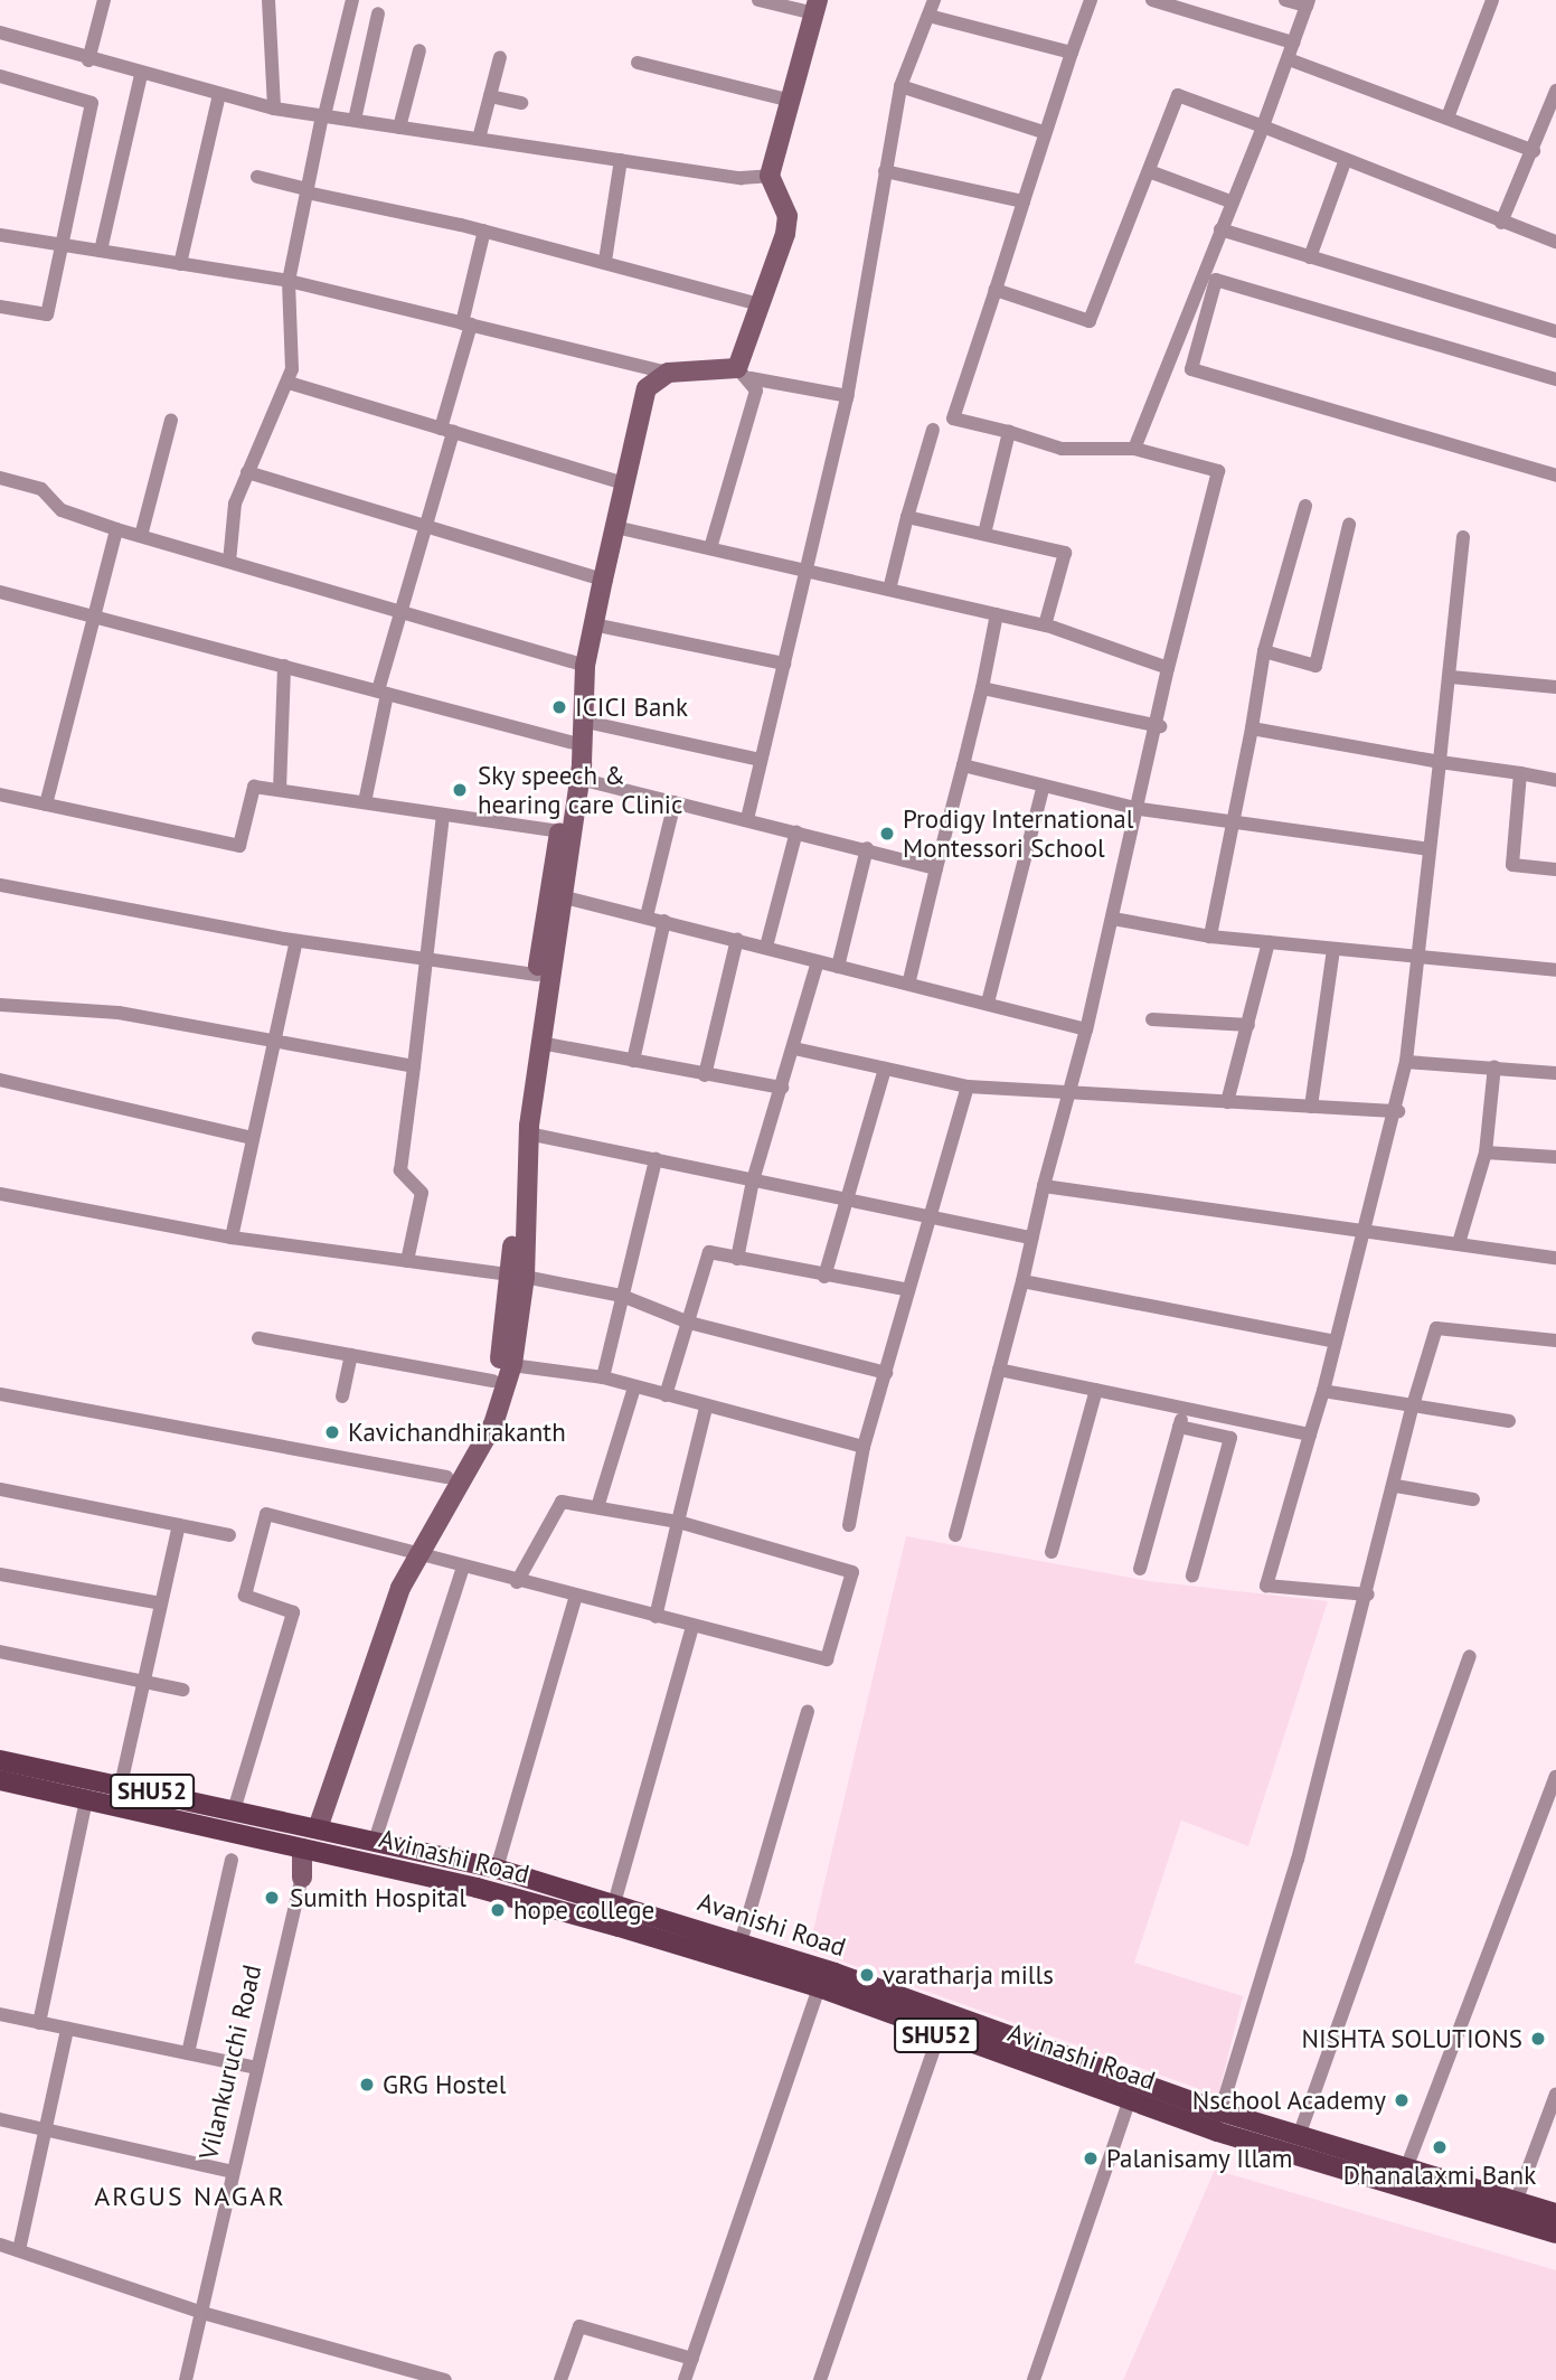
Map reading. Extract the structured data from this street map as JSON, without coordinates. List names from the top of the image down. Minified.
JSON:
{"streets":{"main road":["SHU52","Avinashi Road","Avanishi Road"],"street":["Vilankuruchi Road"]},"crossings":[["Avinashi Road","Vilankuruchi Road"]],"districts":["ARGUS NAGAR"],"places":["ICICI Bank","Sky speech & hearing care Clinic","Prodigy International Montessori School","Kavichandhirakanth","Sumith Hospital","hope college","varatharja mills","NISHTA SOLUTIONS","GRG Hostel","Nschool Academy","Dhanalaxmi Bank","Palanisamy Illam"]}
